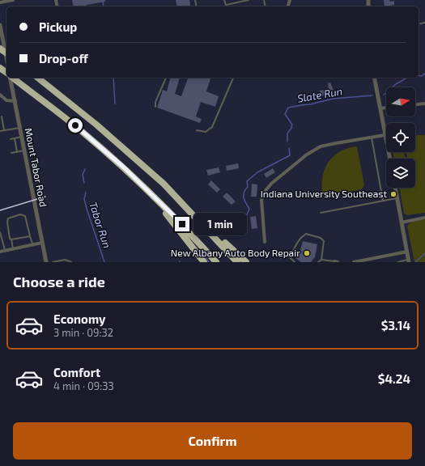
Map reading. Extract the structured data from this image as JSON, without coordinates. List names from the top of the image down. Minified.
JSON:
{"streets":{"street":["Mount Tabor Road"]},"water":["Slate Run","Tabor Run"],"places":["Indiana University Southeast","New Albany Auto Body Repair"],"north":"right","page":{"banner":["Pickup","Drop-off"],"bubble":"1 min","heading":"Choose a ride","list":[{"name":"Economy","note":"3 min · 09:32","value":"$3.14"},{"name":"Comfort","note":"4 min · 09:33","value":"$4.24"}],"buttons":"Confirm"}}
